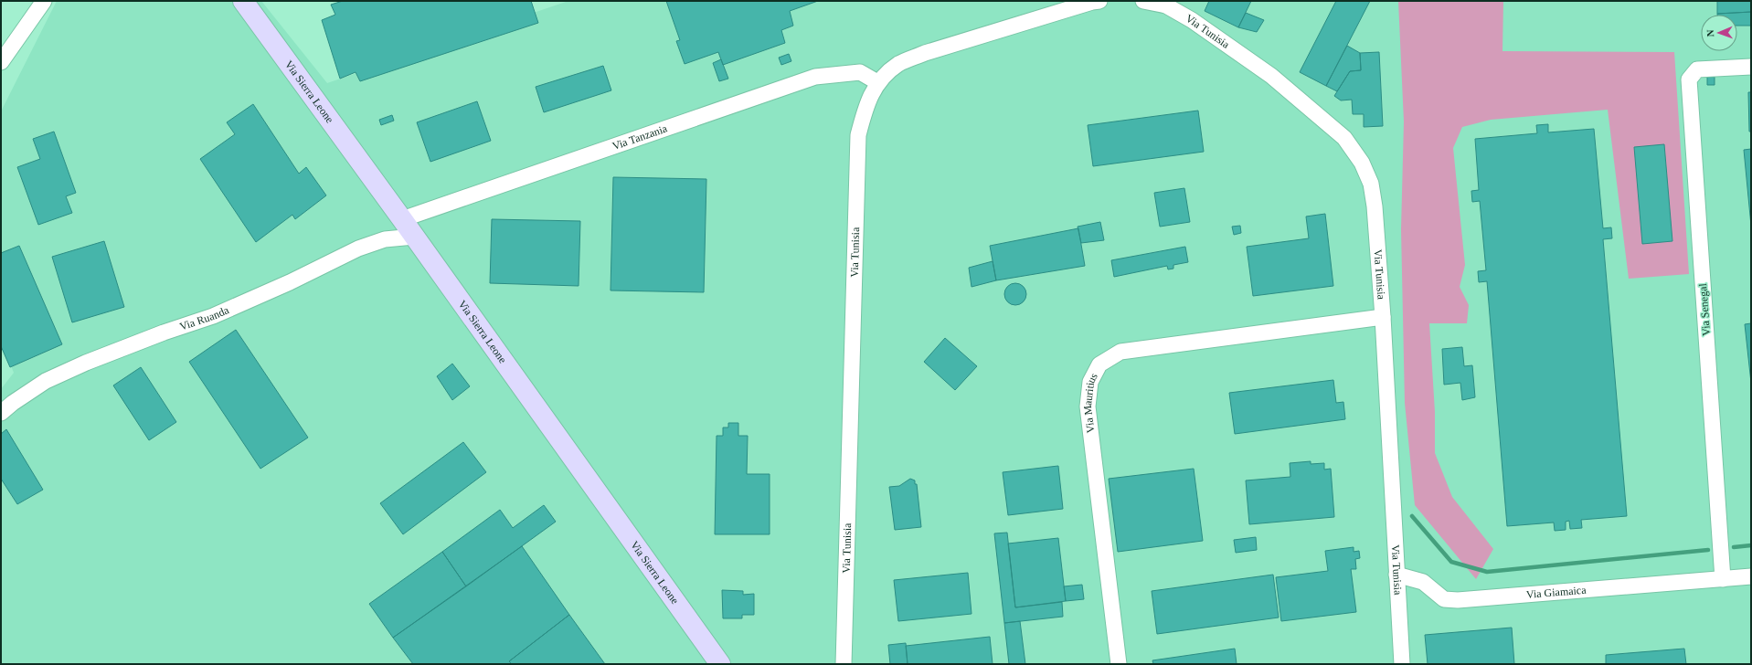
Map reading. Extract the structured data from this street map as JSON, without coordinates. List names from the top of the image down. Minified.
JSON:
{"streets":{"street":["Via Tunisia","Via Sierra Leone","Via Tanzania","Via Senegal","Via Ruanda","Via Mauritius","Via Giamaica"]},"crossings":[["Via Tunisia","Via Tanzania"],["Via Tunisia","Via Mauritius"],["Via Tunisia","Via Giamaica"],["Via Sierra Leone","Via Tanzania"],["Via Sierra Leone","Via Ruanda"],["Via Senegal","Via Giamaica"]],"north":"left"}
